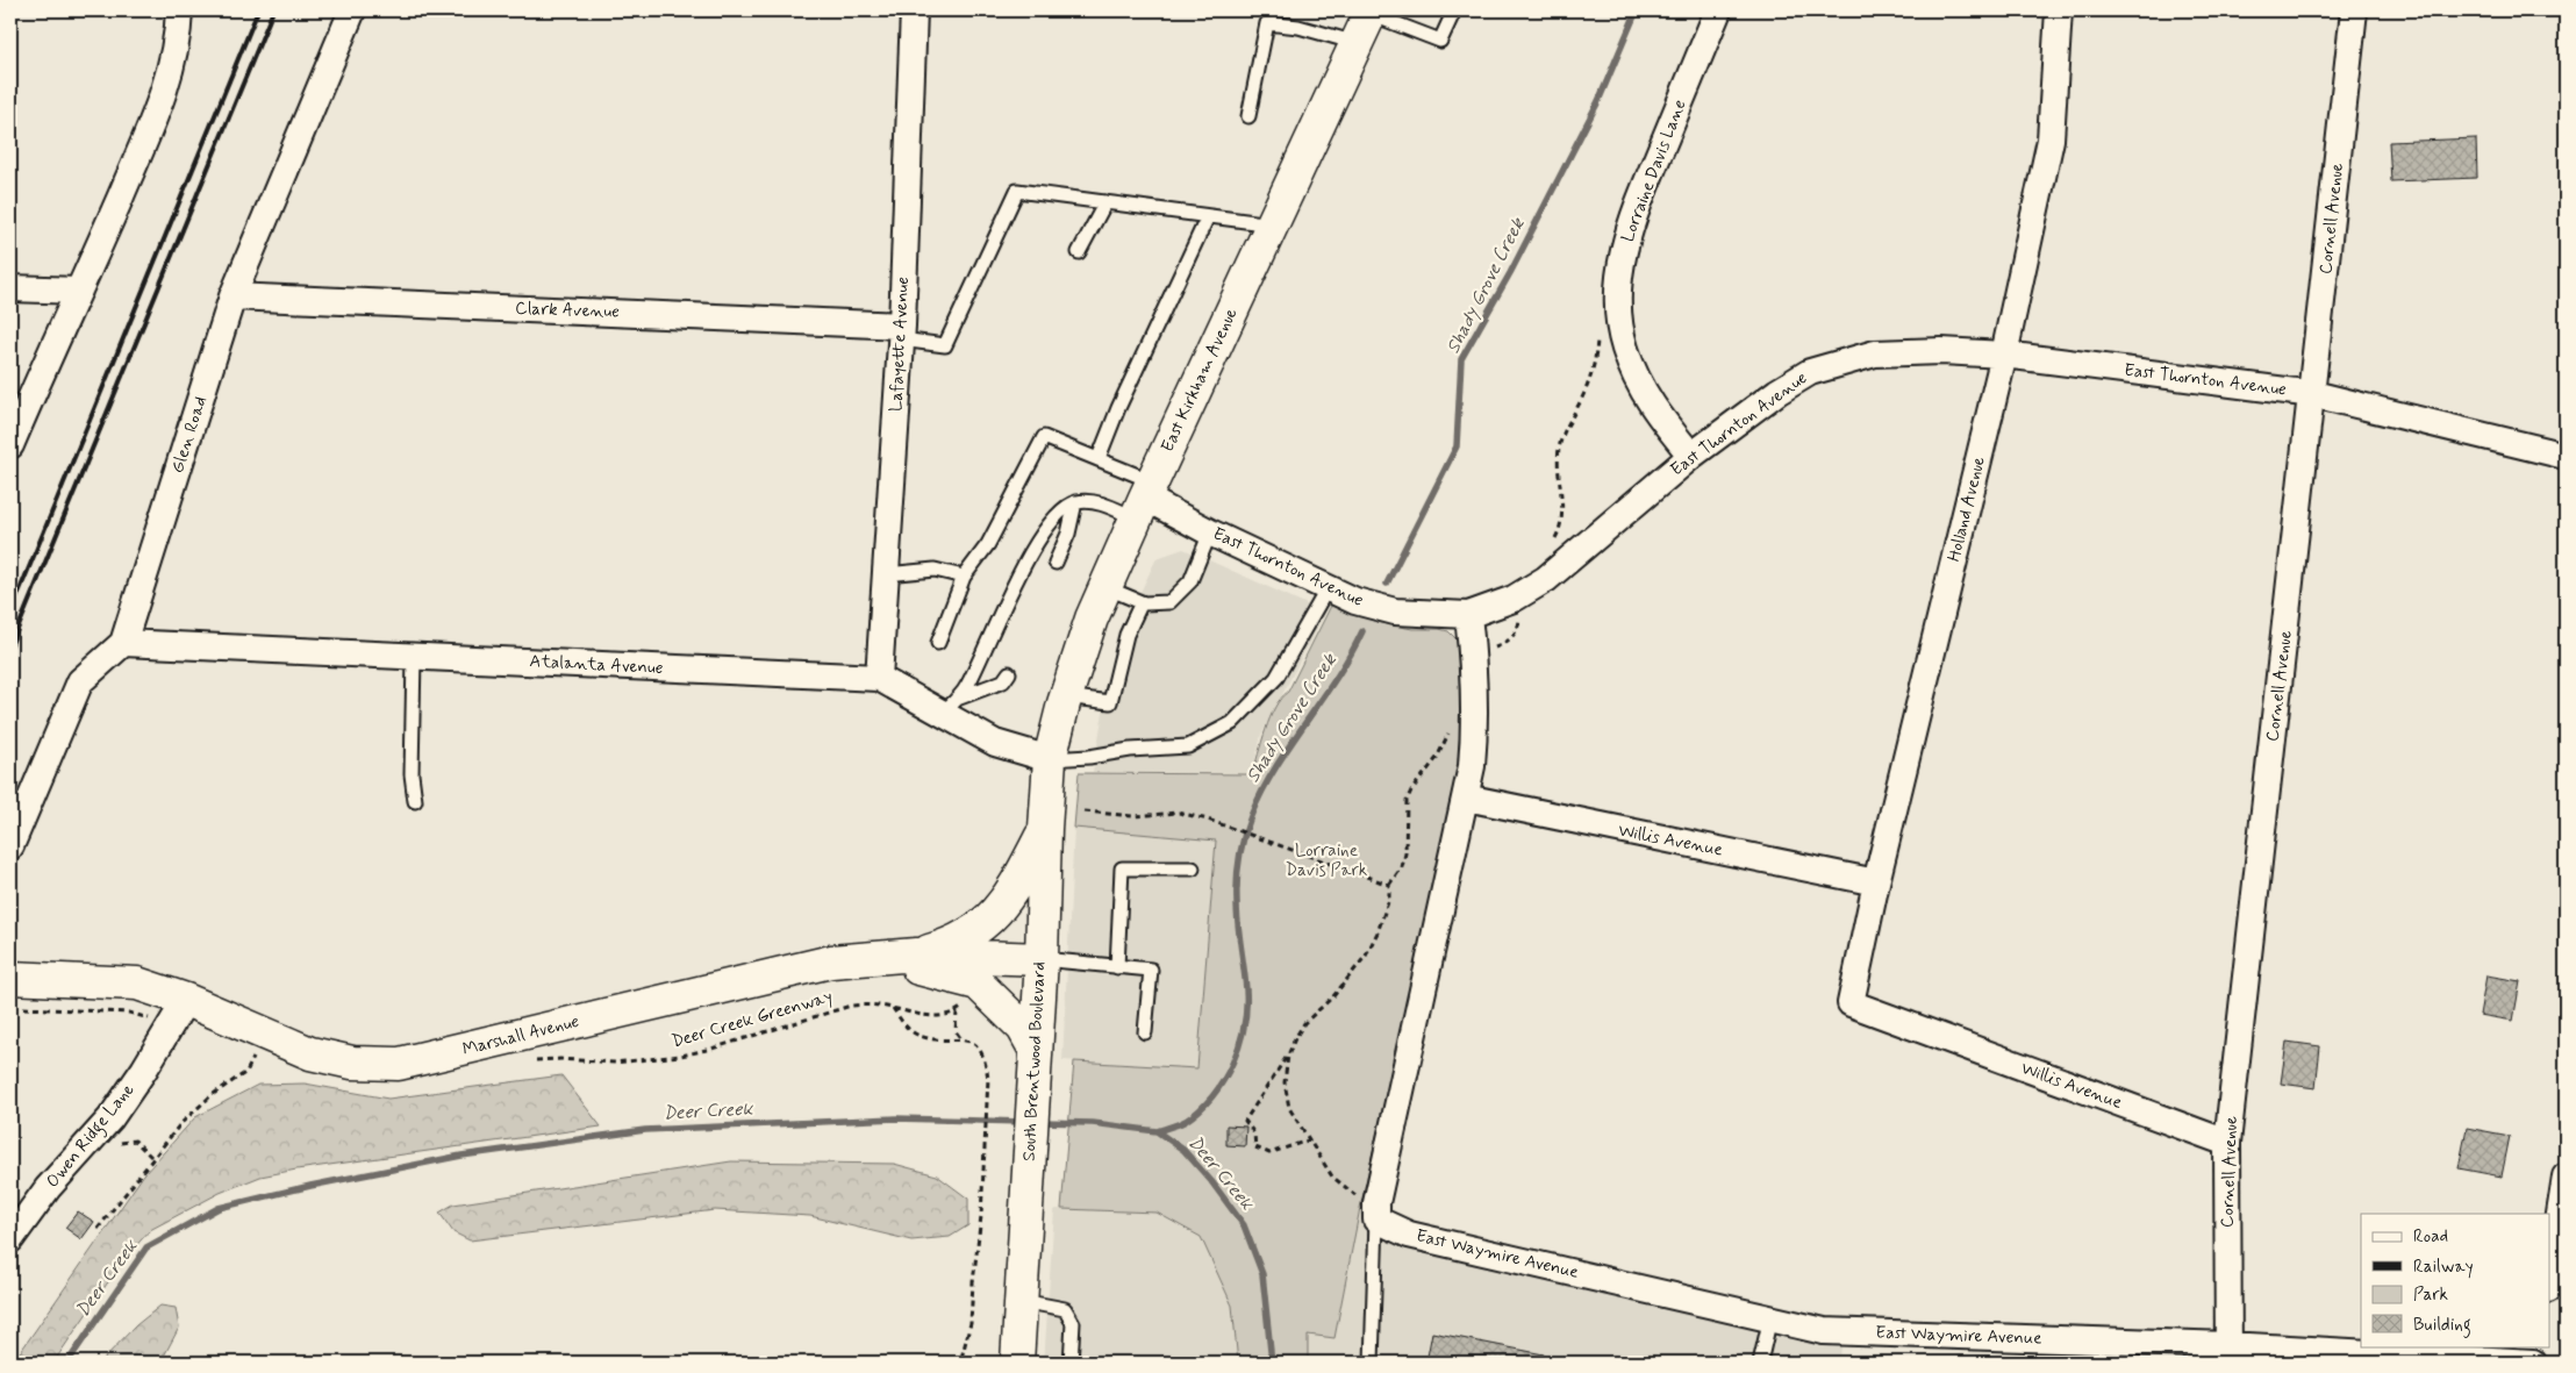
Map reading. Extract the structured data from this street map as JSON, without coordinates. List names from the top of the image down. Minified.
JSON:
{"streets":{"main road":["East Kirkham Avenue","Marshall Avenue","South Brentwood Boulevard"],"street":["Lorraine Davis Lane","Cornell Avenue","Clark Avenue","Lafayette Avenue","East Thornton Avenue","Glen Road","Holland Avenue","Atalanta Avenue","Willis Avenue","Owen Ridge Lane","East Waymire Avenue"],"path":["Deer Creek Greenway"]},"crossings":[["Lorraine Davis Lane","East Thornton Avenue"],["Cornell Avenue","East Thornton Avenue"],["Cornell Avenue","Willis Avenue"],["Cornell Avenue","East Waymire Avenue"],["Clark Avenue","Lafayette Avenue"],["Clark Avenue","Glen Road"],["Lafayette Avenue","Atalanta Avenue"],["East Kirkham Avenue","East Thornton Avenue"],["East Kirkham Avenue","Atalanta Avenue"],["East Kirkham Avenue","South Brentwood Boulevard"],["East Thornton Avenue","Holland Avenue"],["Glen Road","Atalanta Avenue"],["Holland Avenue","Willis Avenue"],["Atalanta Avenue","South Brentwood Boulevard"],["Marshall Avenue","South Brentwood Boulevard"],["Marshall Avenue","Owen Ridge Lane"]],"water":["Shady Grove Creek","Deer Creek"],"parks":["Lorraine Davis Park"],"legend":["Road","Railway","Park","Building"]}
